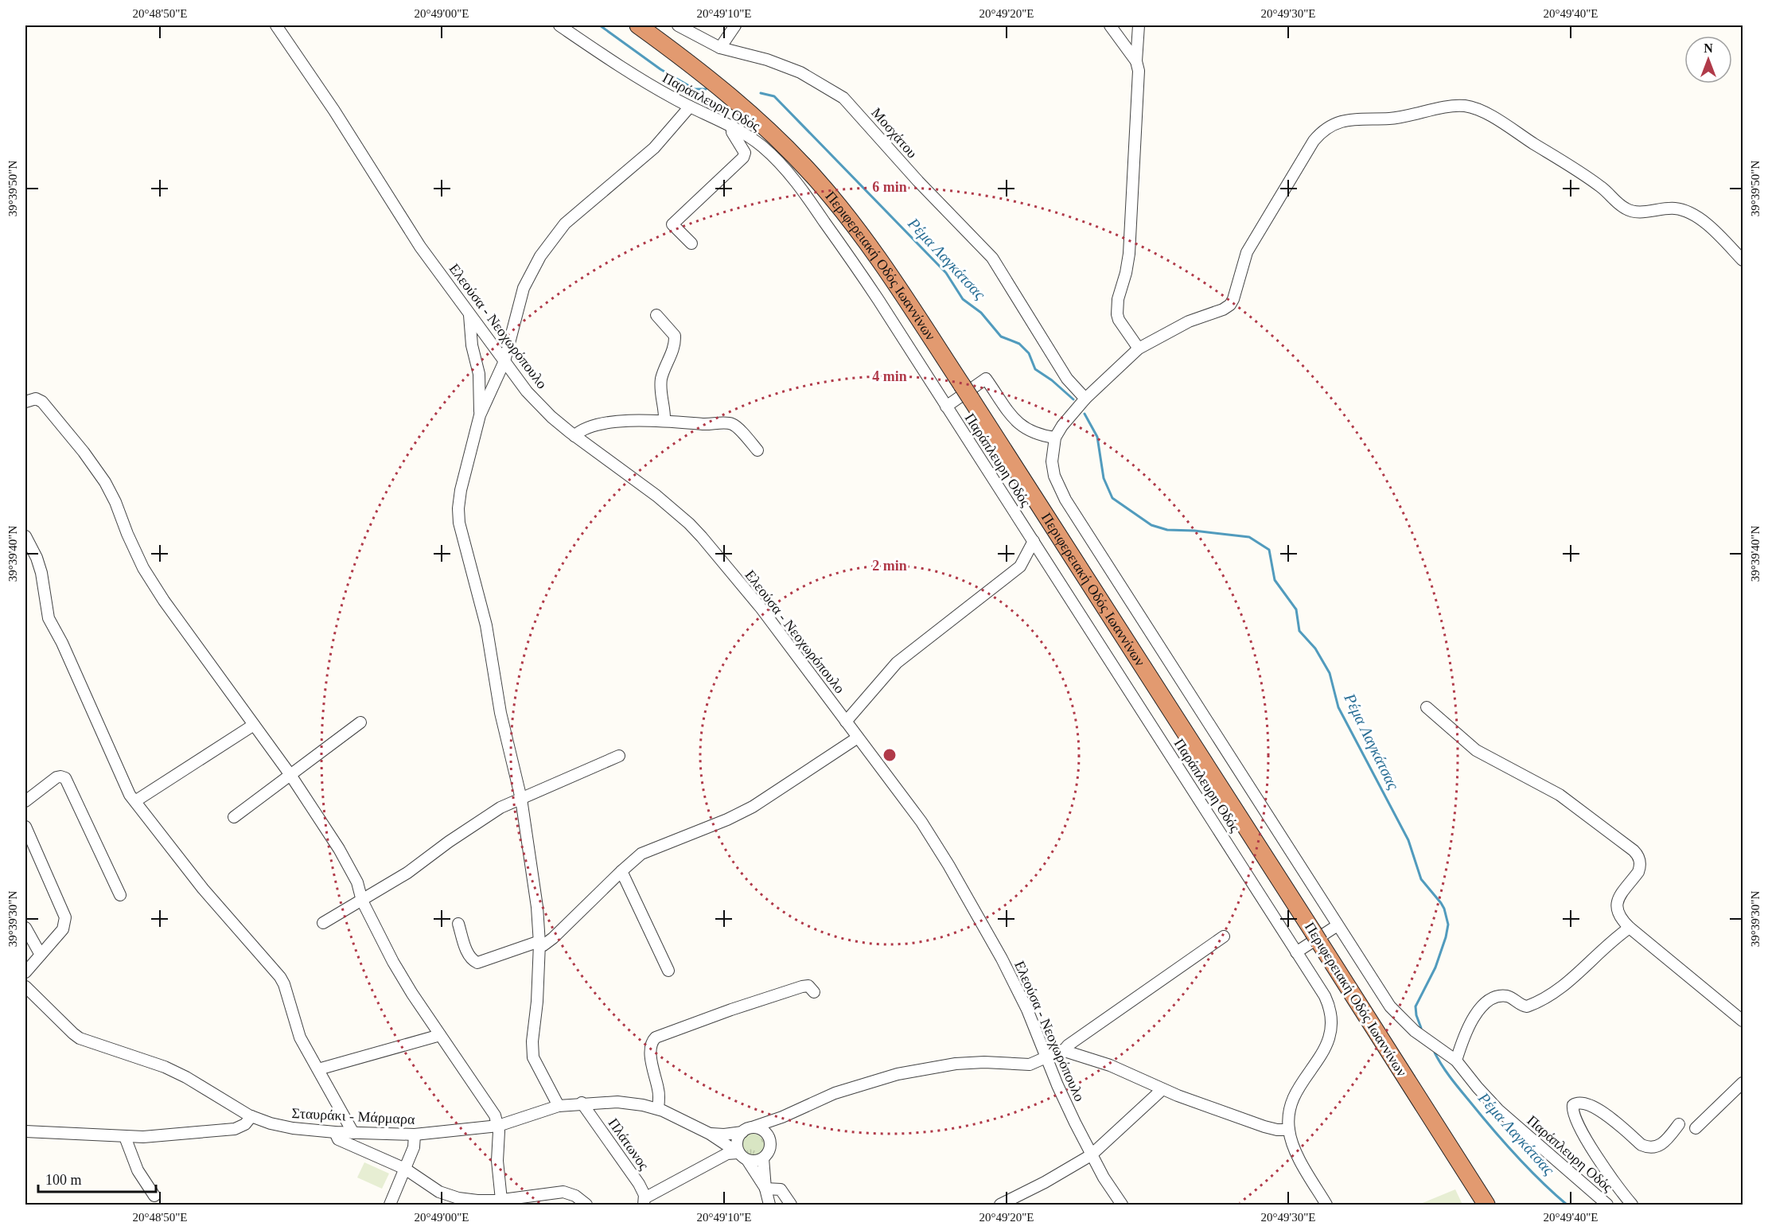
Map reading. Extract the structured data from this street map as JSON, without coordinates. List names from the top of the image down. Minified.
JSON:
{"streets":{"highway":["Περιφερειακή Οδός Ιωαννίνων"],"street":["Παράπλευρη Οδός","Μοσχάτου","Ελεούσα - Νεοχωρόπουλο","Σταυράκι - Μάρμαρα","Πλάτωνος"]},"crossings":[["Παράπλευρη Οδός","Μοσχάτου"],["Σταυράκι - Μάρμαρα","Πλάτωνος"]],"water":["Ρέμα Λαγκάτσας"],"scale_bar":"100 m","north":"top","coordinates":["20°48'50\"E","20°49'00\"E","20°49'10\"E","20°49'20\"E","20°49'30\"E","20°49'40\"E","39°39'50\"N","39°39'40\"N","39°39'30\"N"],"rings":["6 min","4 min","2 min"]}
